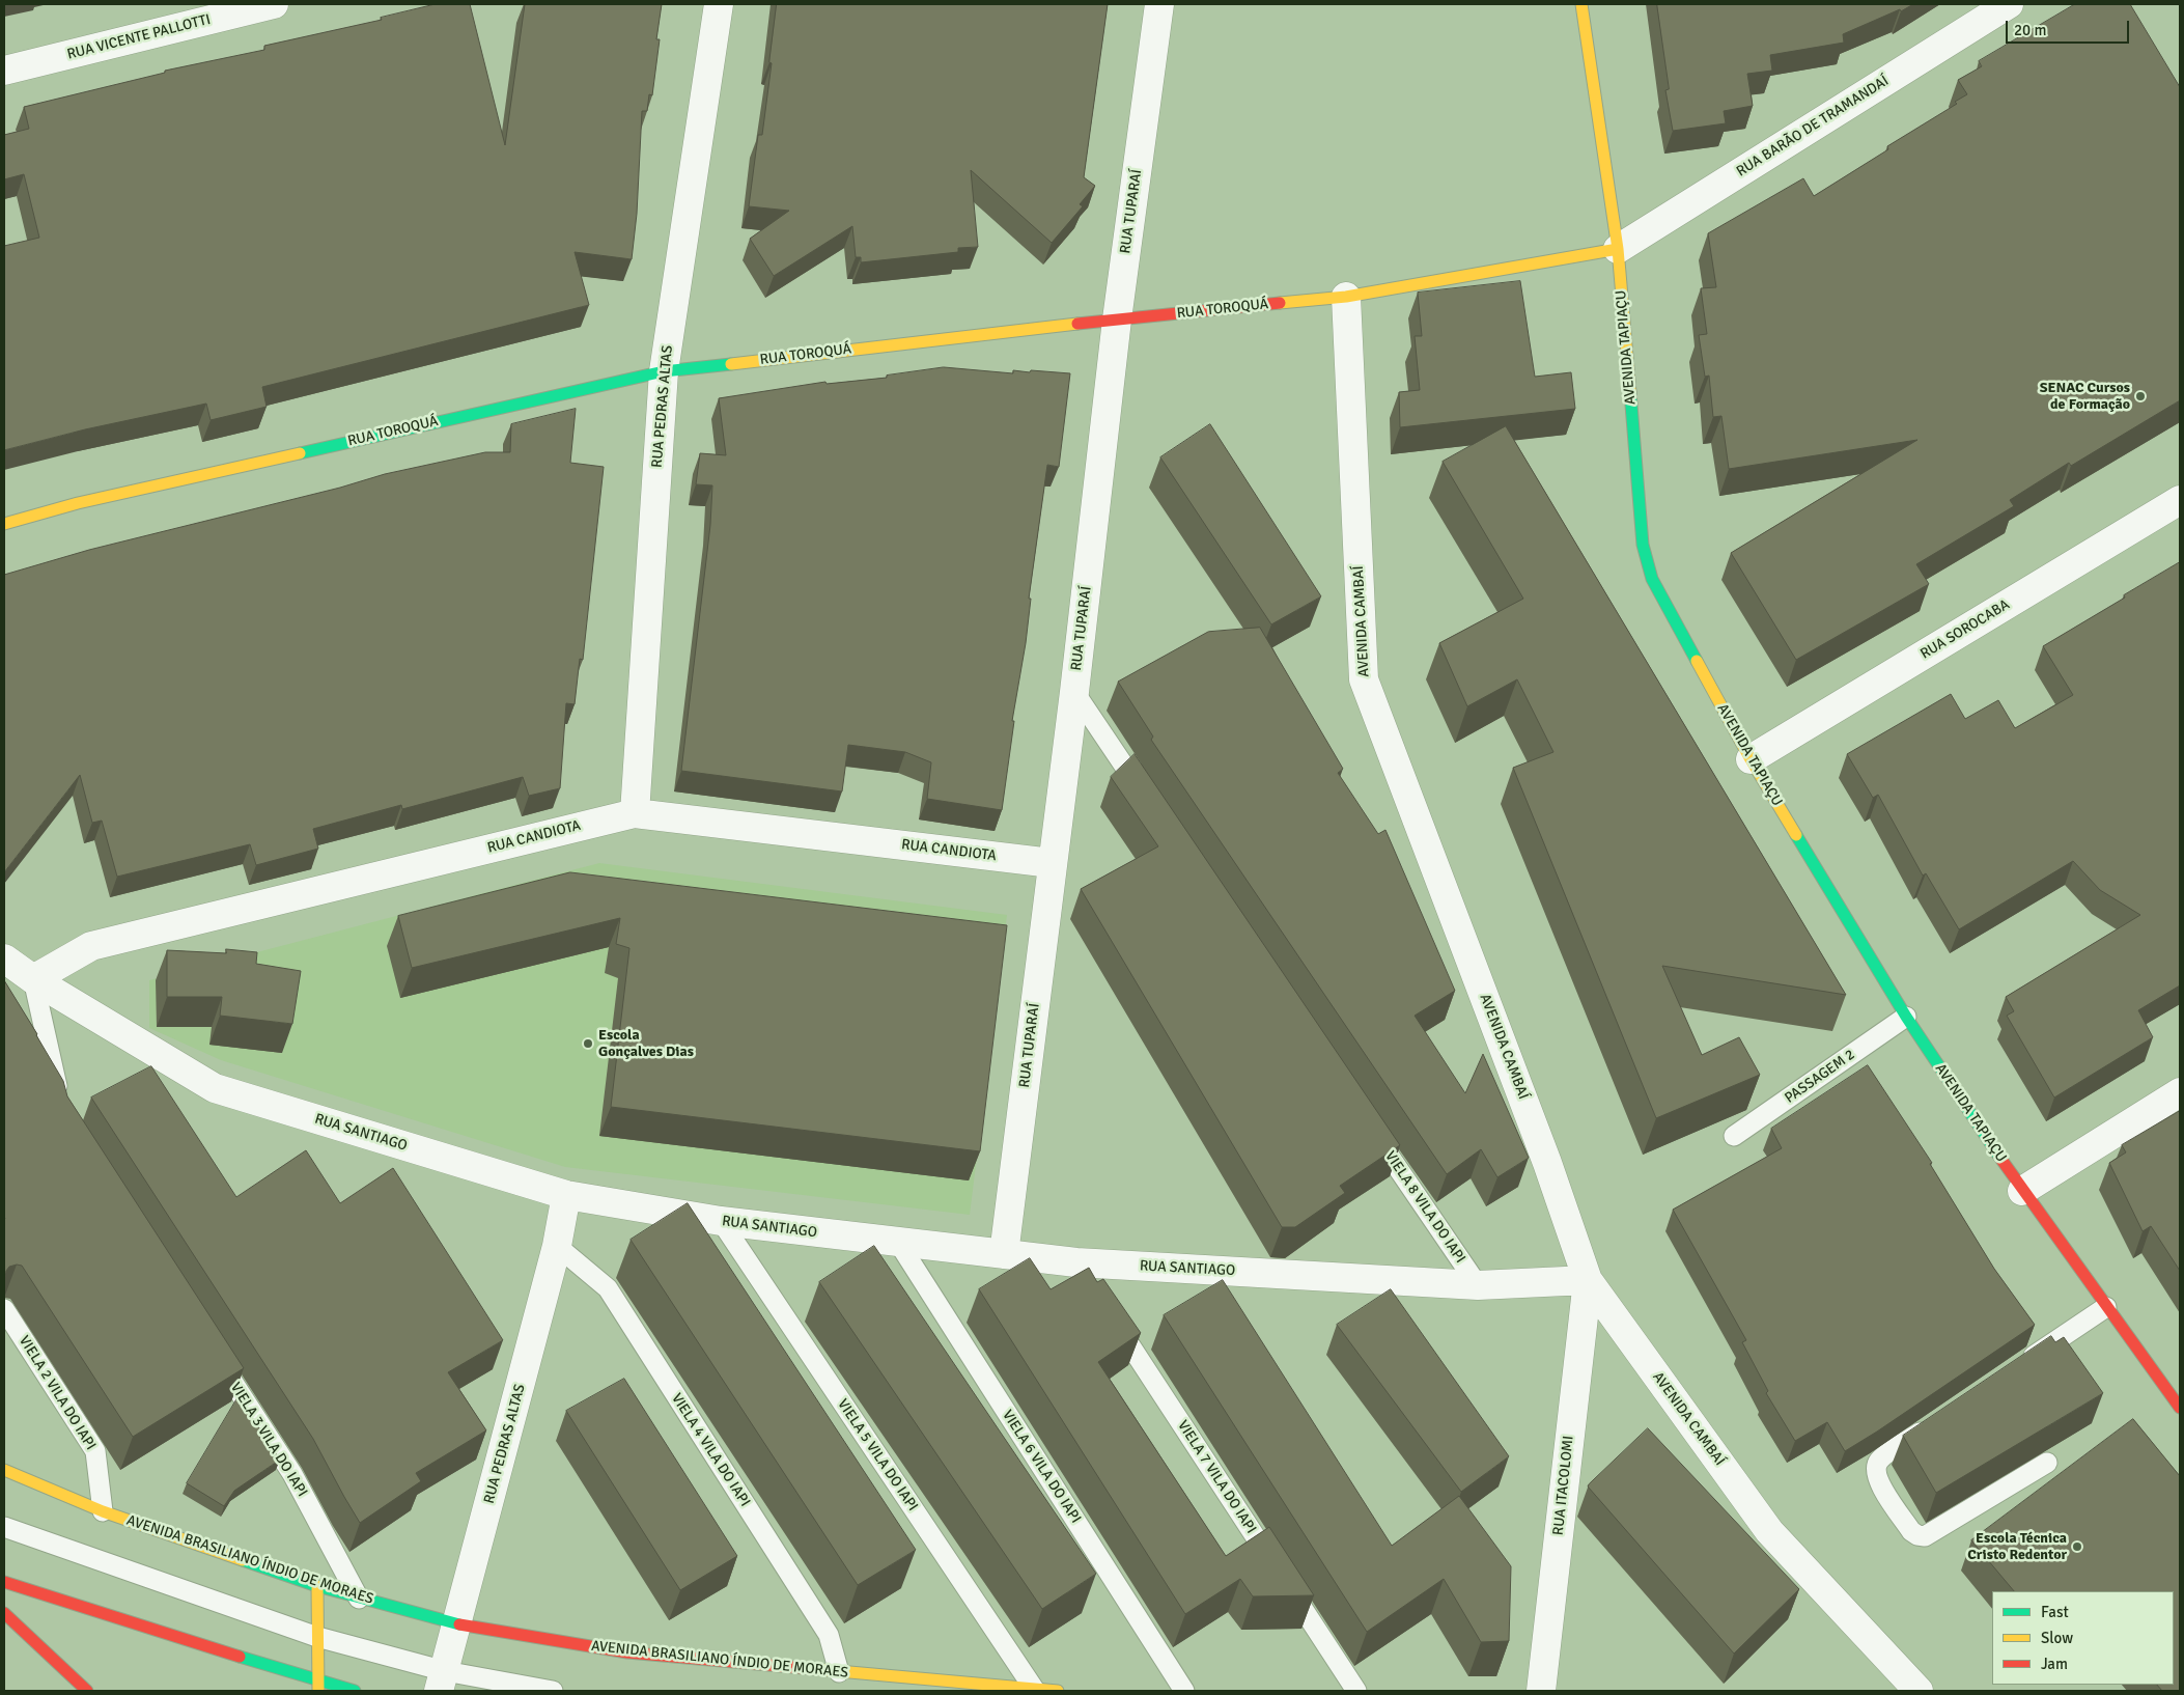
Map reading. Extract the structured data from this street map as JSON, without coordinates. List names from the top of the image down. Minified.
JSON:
{"streets":{"street":["RUA VICENTE PALLOTTI","RUA BARÃO DE TRAMANDAÍ","RUA TUPARAÍ","RUA TOROQUÁ","AVENIDA TAPIAÇU","RUA PEDRAS ALTAS","AVENIDA CAMBAÍ","RUA SOROCABA","RUA CANDIOTA","RUA SANTIAGO","RUA ITACOLOMI","AVENIDA BRASILIANO ÍNDIO DE MORAES"],"lane":["PASSAGEM 2","VIELA 8 VILA DO IAPI","VIELA 2 VILA DO IAPI","VIELA 3 VILA DO IAPI","VIELA 4 VILA DO IAPI","VIELA 5 VILA DO IAPI","VIELA 6 VILA DO IAPI","VIELA 7 VILA DO IAPI"]},"crossings":[["RUA BARÃO DE TRAMANDAÍ","RUA TOROQUÁ"],["RUA BARÃO DE TRAMANDAÍ","AVENIDA TAPIAÇU"],["RUA TUPARAÍ","RUA TOROQUÁ"],["RUA TUPARAÍ","RUA CANDIOTA"],["RUA TUPARAÍ","RUA SANTIAGO"],["RUA TOROQUÁ","AVENIDA TAPIAÇU"],["RUA TOROQUÁ","RUA PEDRAS ALTAS"],["RUA TOROQUÁ","AVENIDA CAMBAÍ"],["AVENIDA TAPIAÇU","RUA SOROCABA"],["AVENIDA TAPIAÇU","PASSAGEM 2"],["RUA PEDRAS ALTAS","RUA CANDIOTA"],["RUA PEDRAS ALTAS","RUA SANTIAGO"],["RUA PEDRAS ALTAS","VIELA 4 VILA DO IAPI"],["RUA PEDRAS ALTAS","AVENIDA BRASILIANO ÍNDIO DE MORAES"],["AVENIDA CAMBAÍ","RUA SANTIAGO"],["AVENIDA CAMBAÍ","RUA ITACOLOMI"],["RUA CANDIOTA","RUA SANTIAGO"],["RUA SANTIAGO","VIELA 8 VILA DO IAPI"],["RUA SANTIAGO","VIELA 5 VILA DO IAPI"],["RUA SANTIAGO","VIELA 6 VILA DO IAPI"],["RUA SANTIAGO","RUA ITACOLOMI"],["VIELA 2 VILA DO IAPI","AVENIDA BRASILIANO ÍNDIO DE MORAES"],["VIELA 3 VILA DO IAPI","AVENIDA BRASILIANO ÍNDIO DE MORAES"],["VIELA 4 VILA DO IAPI","AVENIDA BRASILIANO ÍNDIO DE MORAES"],["VIELA 5 VILA DO IAPI","AVENIDA BRASILIANO ÍNDIO DE MORAES"]],"places":["SENAC Cursos de Formação","Escola Gonçalves Dias","Escola Técnica Cristo Redentor"],"legend":["Fast","Slow","Jam"],"scale_bar":"20 m"}
